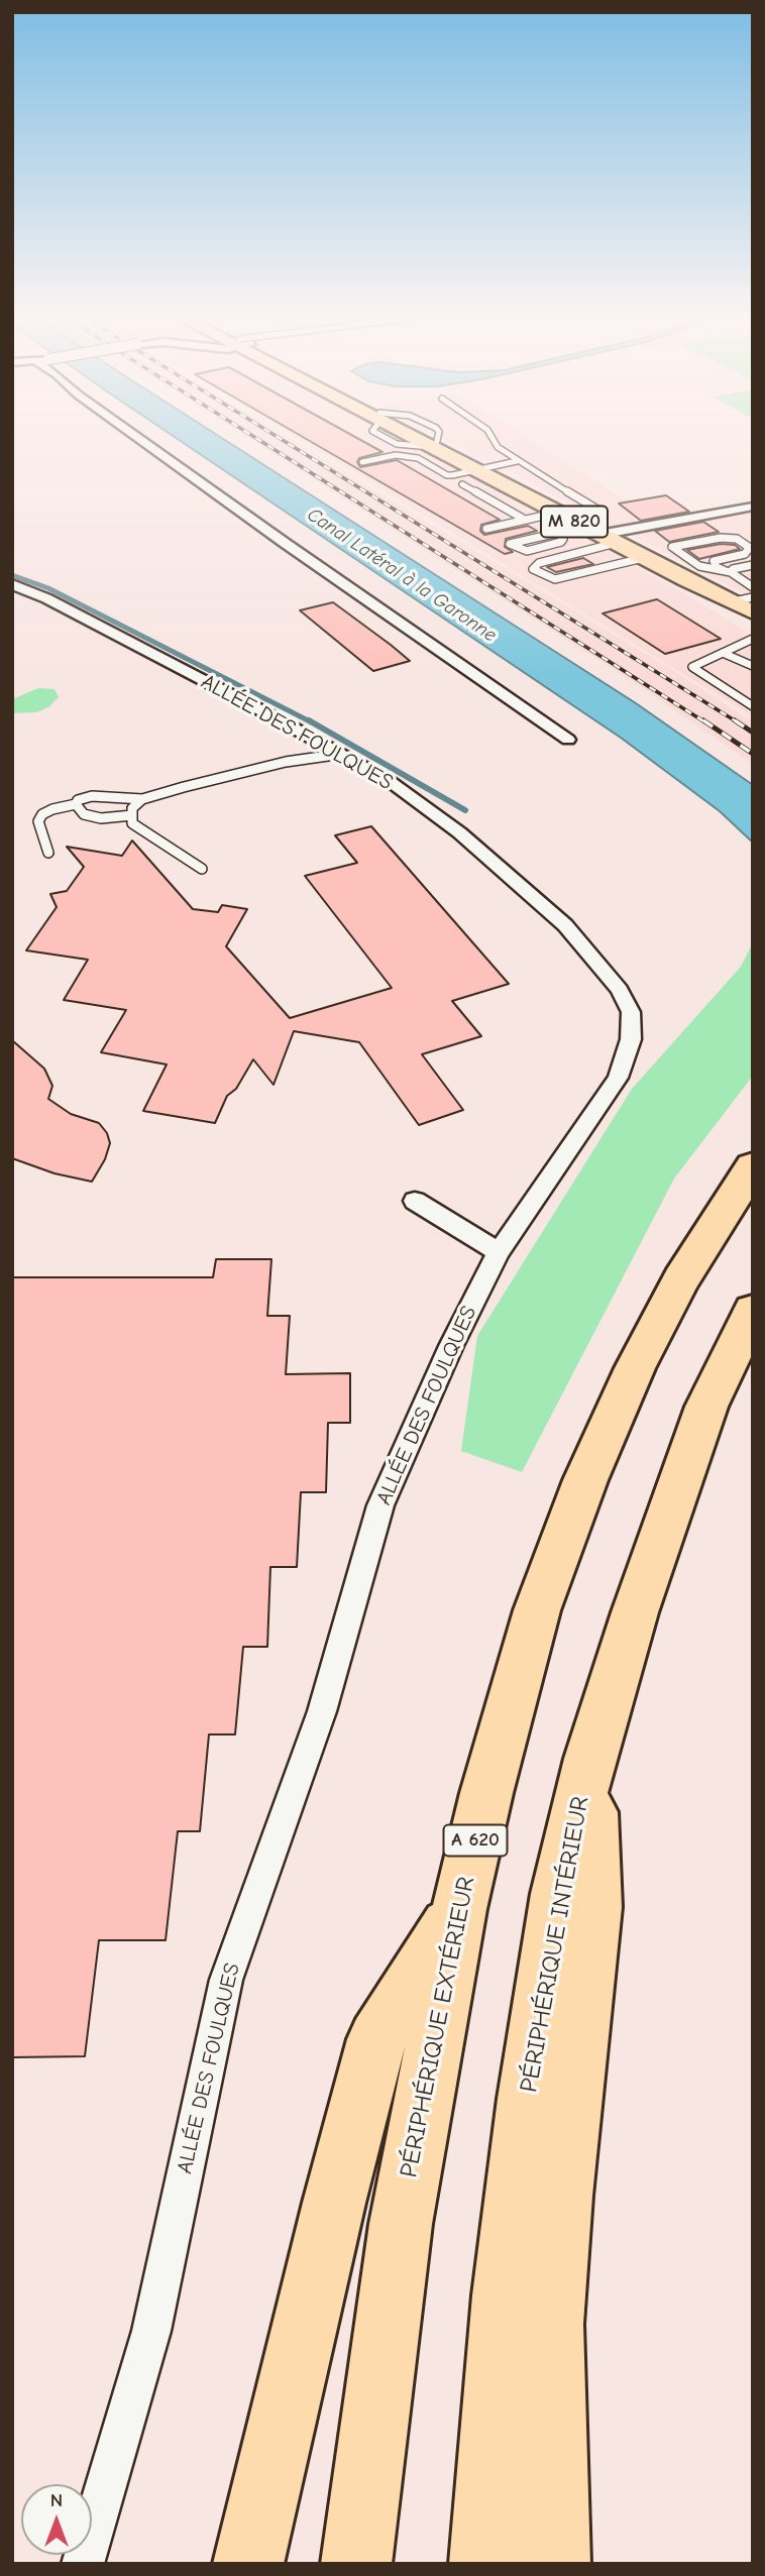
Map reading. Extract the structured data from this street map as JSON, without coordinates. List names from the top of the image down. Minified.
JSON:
{"streets":{"highway":["A 620","PÉRIPHÉRIQUE INTÉRIEUR","PÉRIPHÉRIQUE EXTÉRIEUR"],"main road":["M 820"],"street":["ALLÉE DES FOULQUES"]},"water":["Canal Latéral à la Garonne"],"north":"top"}
